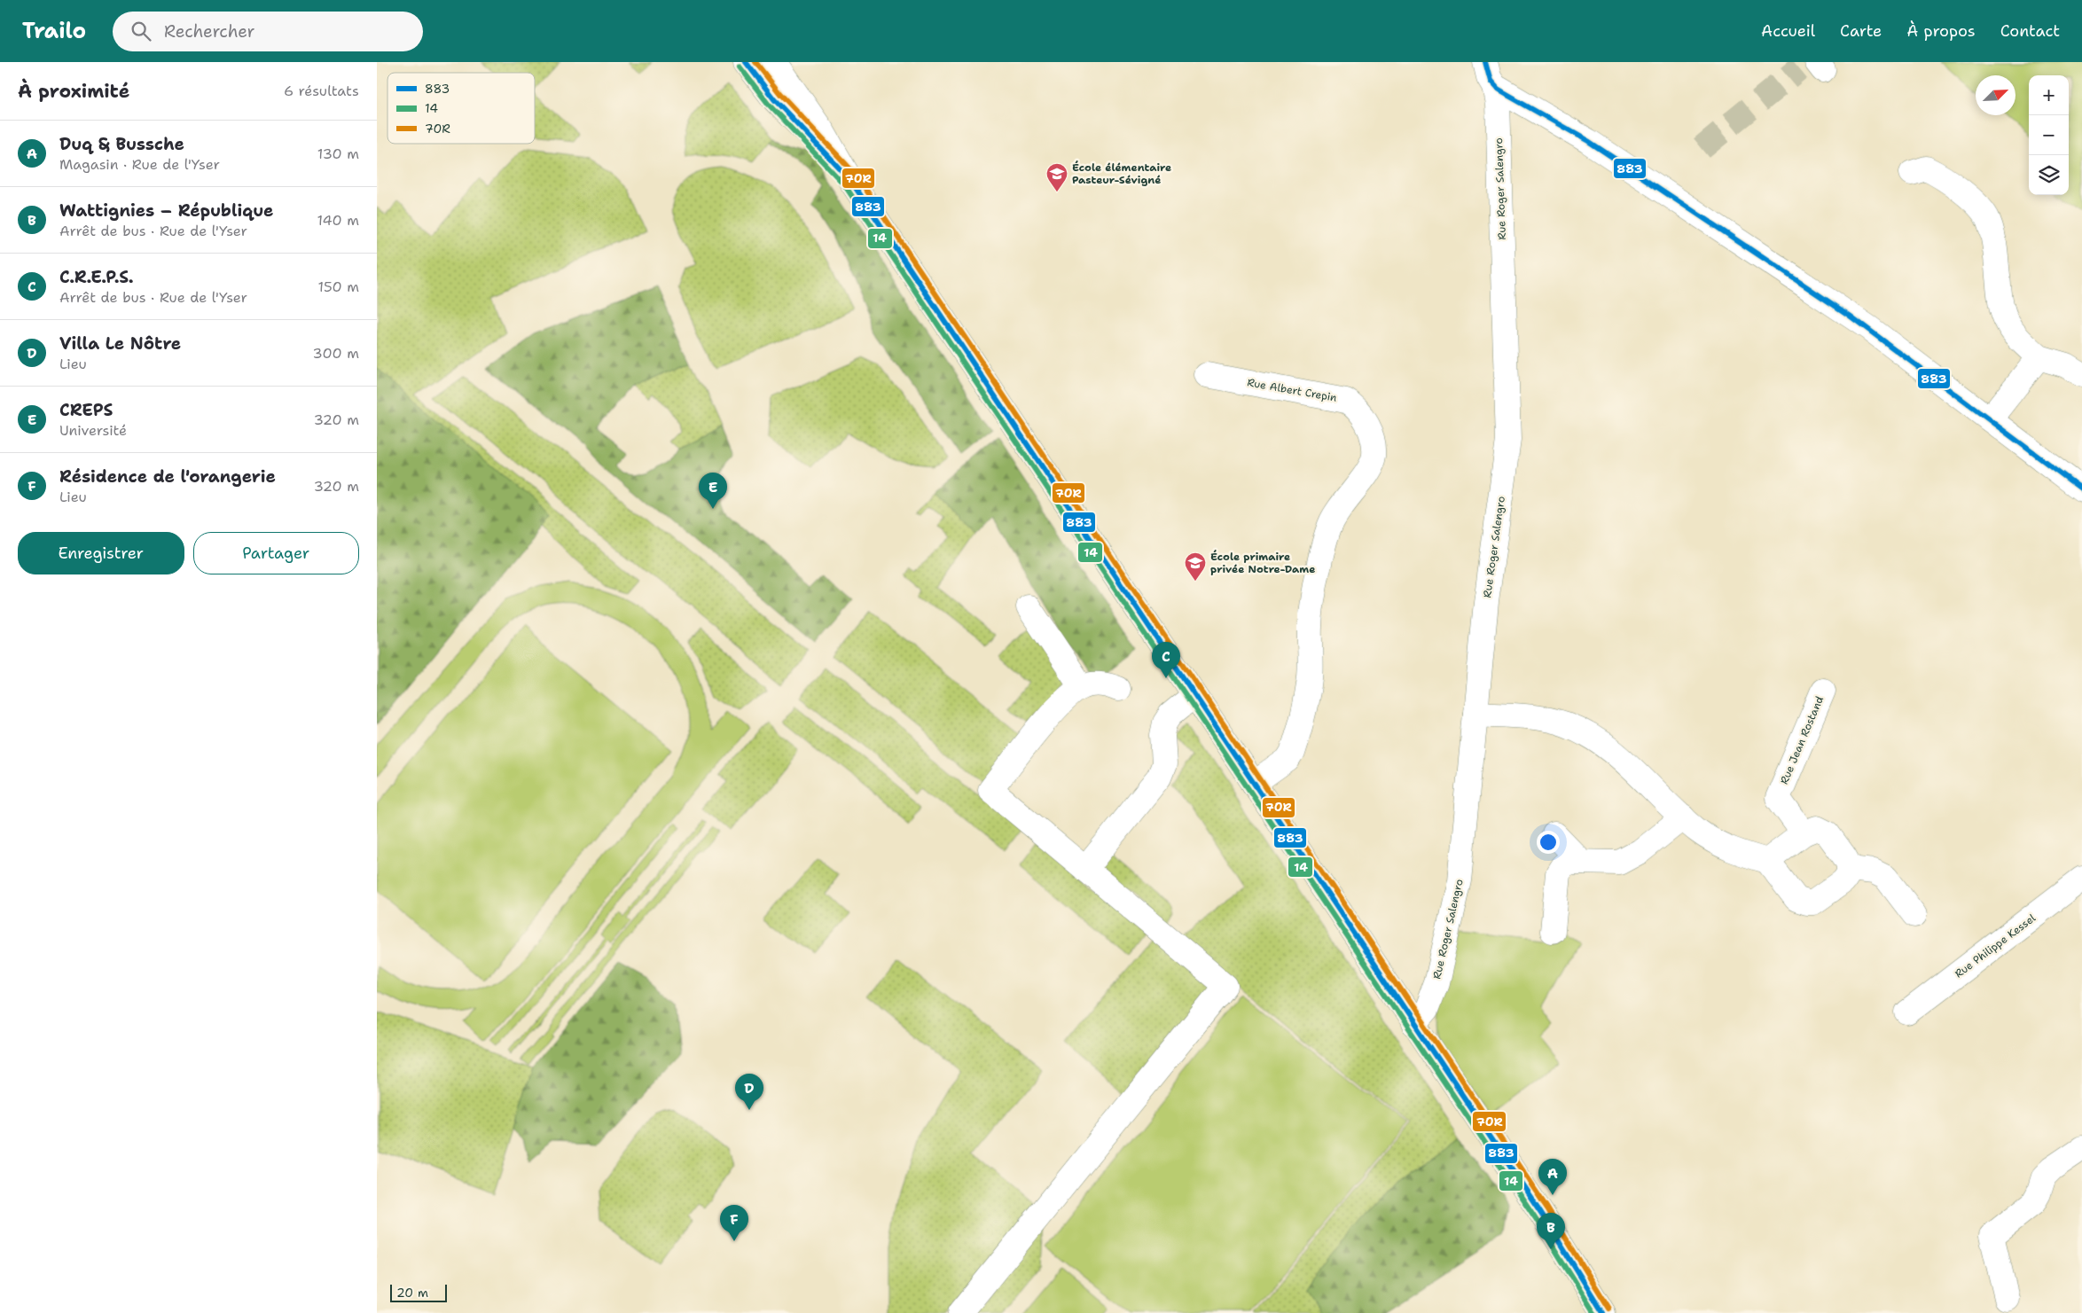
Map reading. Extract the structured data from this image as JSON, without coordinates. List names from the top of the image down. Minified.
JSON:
{"streets":{"street":["Rue Roger Salengro","Rue Albert Crepin","Rue Jean Rostand","Rue Philippe Kessel"]},"places":{"school or university":["École élémentaire Pasteur-Sévigné","École primaire privée Notre-Dame"]},"lines":["transit line 883","transit line 70R","transit line 14"],"legend":["883","14","70R"],"scale_bar":"20 m","north":"top right","page":{"header":"Trailo","search":"Rechercher","nav":["Accueil","Carte","À propos","Contact"],"heading":["À proximité","6 résultats"],"map_buttons":["+","−"],"list":[{"mark":"A","name":"Duq & Bussche","note":"Magasin · Rue de l'Yser","value":"130 m"},{"mark":"B","name":"Wattignies – République","note":"Arrêt de bus · Rue de l'Yser","value":"140 m"},{"mark":"C","name":"C.R.E.P.S.","note":"Arrêt de bus · Rue de l'Yser","value":"150 m"},{"mark":"D","name":"Villa Le Nôtre","note":"Lieu","value":"300 m"},{"mark":"E","name":"CREPS","note":"Université","value":"320 m"},{"mark":"F","name":"Résidence de l'orangerie","note":"Lieu","value":"320 m"}],"pins":["E","C","D","A","F","B"],"buttons":["Enregistrer","Partager"],"scale":"20 m"}}
